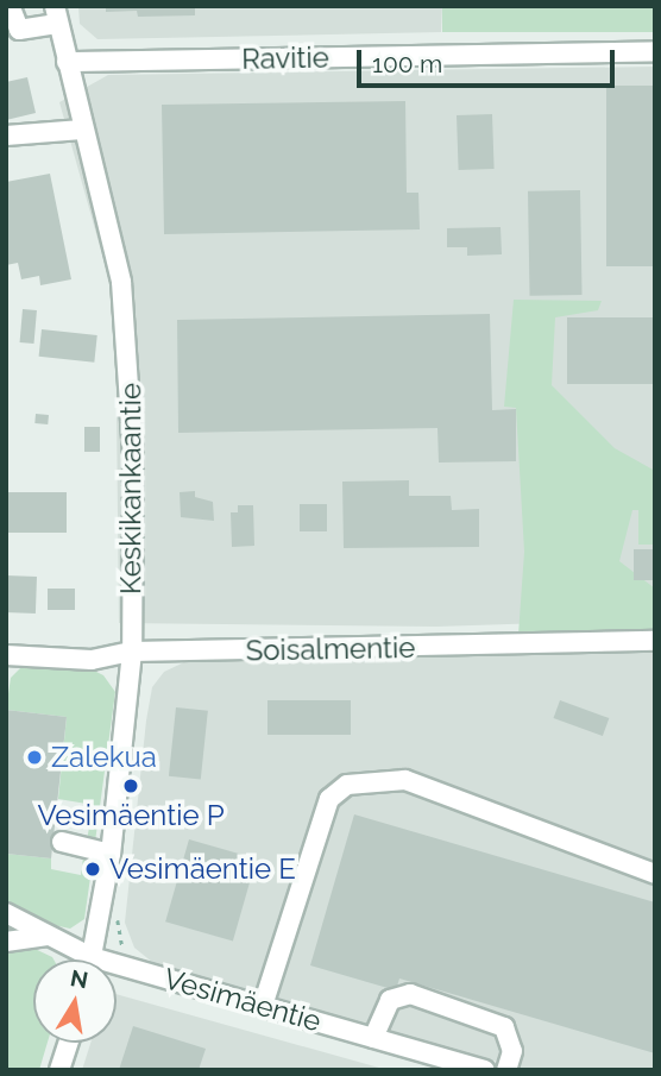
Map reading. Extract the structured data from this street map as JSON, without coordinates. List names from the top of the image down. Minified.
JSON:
{"streets":{"street":["Ravitie","Keskikankaantie","Soisalmentie","Vesimäentie"]},"crossings":[["Ravitie","Keskikankaantie"],["Keskikankaantie","Soisalmentie"]],"places":["Zalekua","Vesimäentie P","Vesimäentie E"],"scale_bar":"100 m","north":"top"}
